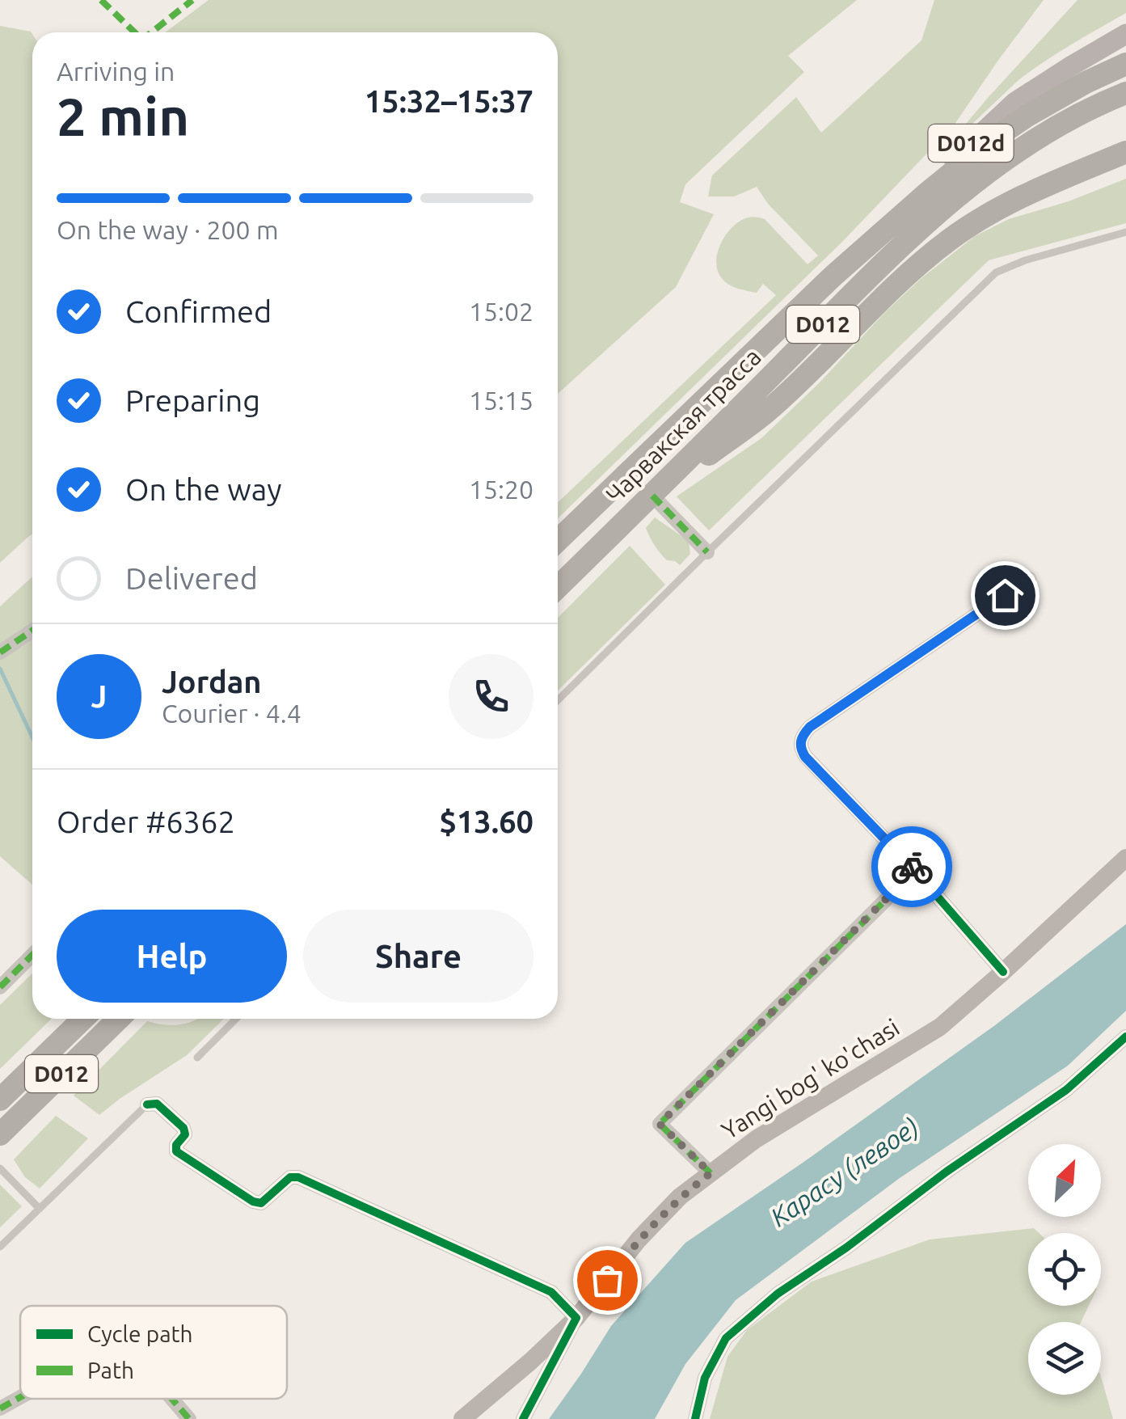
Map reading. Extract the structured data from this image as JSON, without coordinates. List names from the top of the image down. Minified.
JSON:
{"streets":{"highway":["D012d","D012","Чарвакская трасса"],"main road":["Yangi bog' ko'chasi"]},"crossings":[["D012d","Чарвакская трасса"]],"water":["Карасу (левое)"],"legend":["Cycle path","Path"],"north":"top right","page":{"heading":["2 min","Arriving in","15:32–15:37"],"panel":["Jordan","Courier · 4.4","Order #6362","$13.60"],"bar":"On the way · 200 m","list":[["Confirmed","15:02"],["Preparing","15:15"],["On the way","15:20"],"Delivered"],"round":"J","buttons":["Help","Share"]}}
